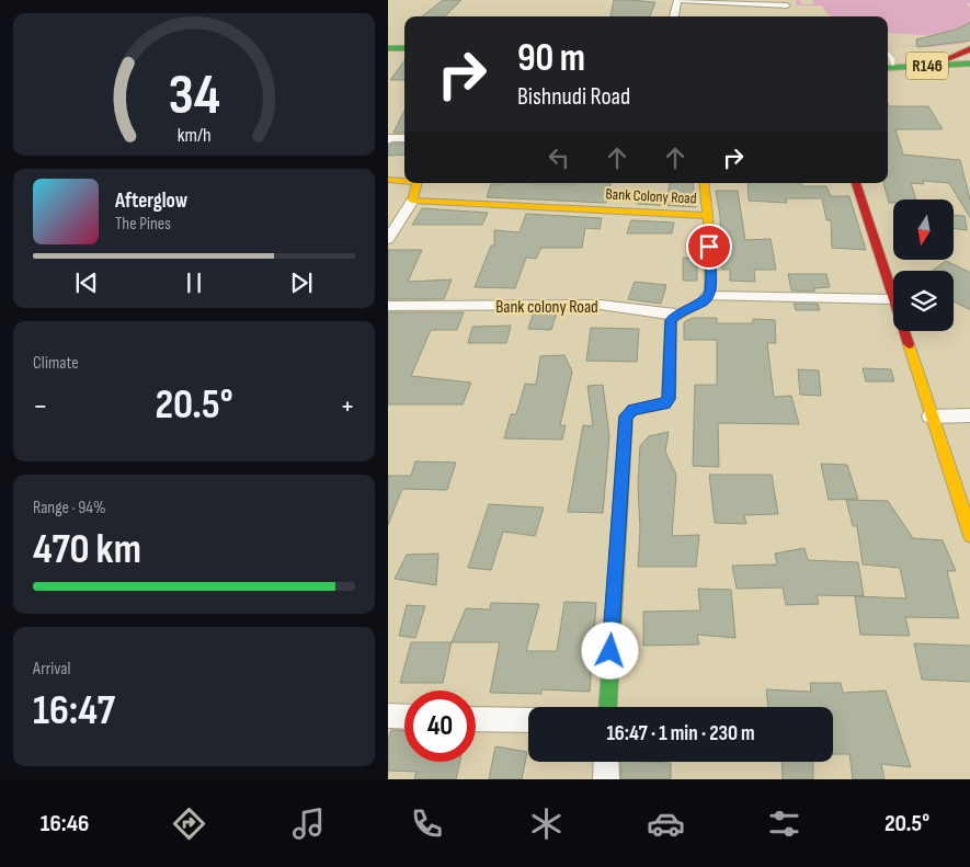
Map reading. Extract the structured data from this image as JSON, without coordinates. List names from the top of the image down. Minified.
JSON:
{"streets":{"street":["R146","Bank Colony Road","Bank colony Road"]},"north":"bottom","page":{"turn":["90 m","Bishnudi Road"],"song":["Afterglow","The Pines"],"tile":["Climate",["Range · 94%","470 km"],["Arrival","16:47"]],"heat":["−","20.5°","+"],"limit":"40","trip":"16:47 · 1 min · 230 m","tabs":["16:46","20.5°"],"gauge":["34","km/h"]}}
